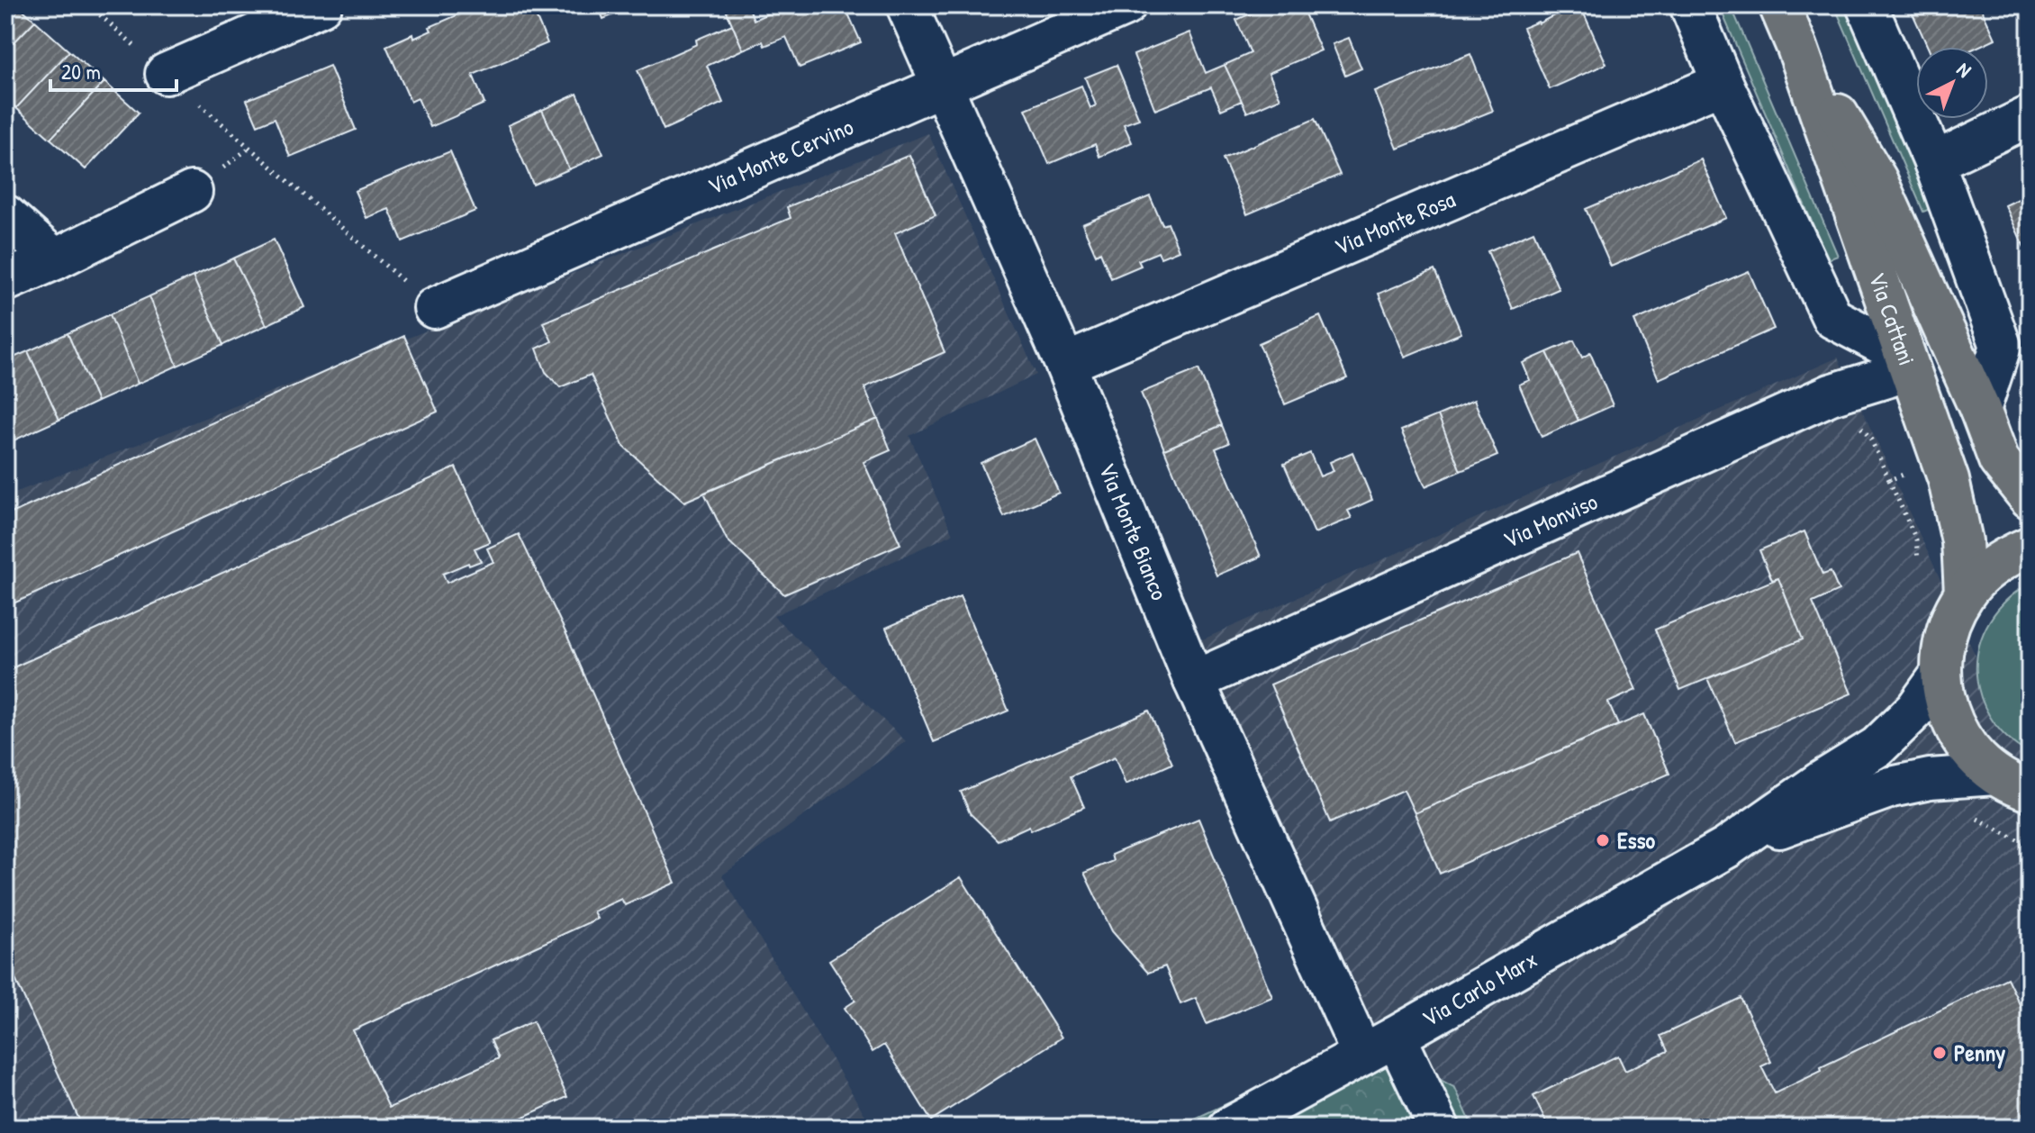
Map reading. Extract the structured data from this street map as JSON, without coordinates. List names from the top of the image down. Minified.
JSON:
{"streets":{"main road":["Via Cattani","Via Carlo Marx"],"street":["Via Monte Cervino","Via Monte Rosa","Via Monviso","Via Monte Bianco"]},"crossings":[["Via Monte Cervino","Via Monte Bianco"],["Via Monte Rosa","Via Monte Bianco"],["Via Cattani","Via Monviso"],["Via Cattani","Via Carlo Marx"],["Via Monviso","Via Monte Bianco"],["Via Monte Bianco","Via Carlo Marx"]],"places":["Esso","Penny"],"scale_bar":"20 m","north":"top right"}
